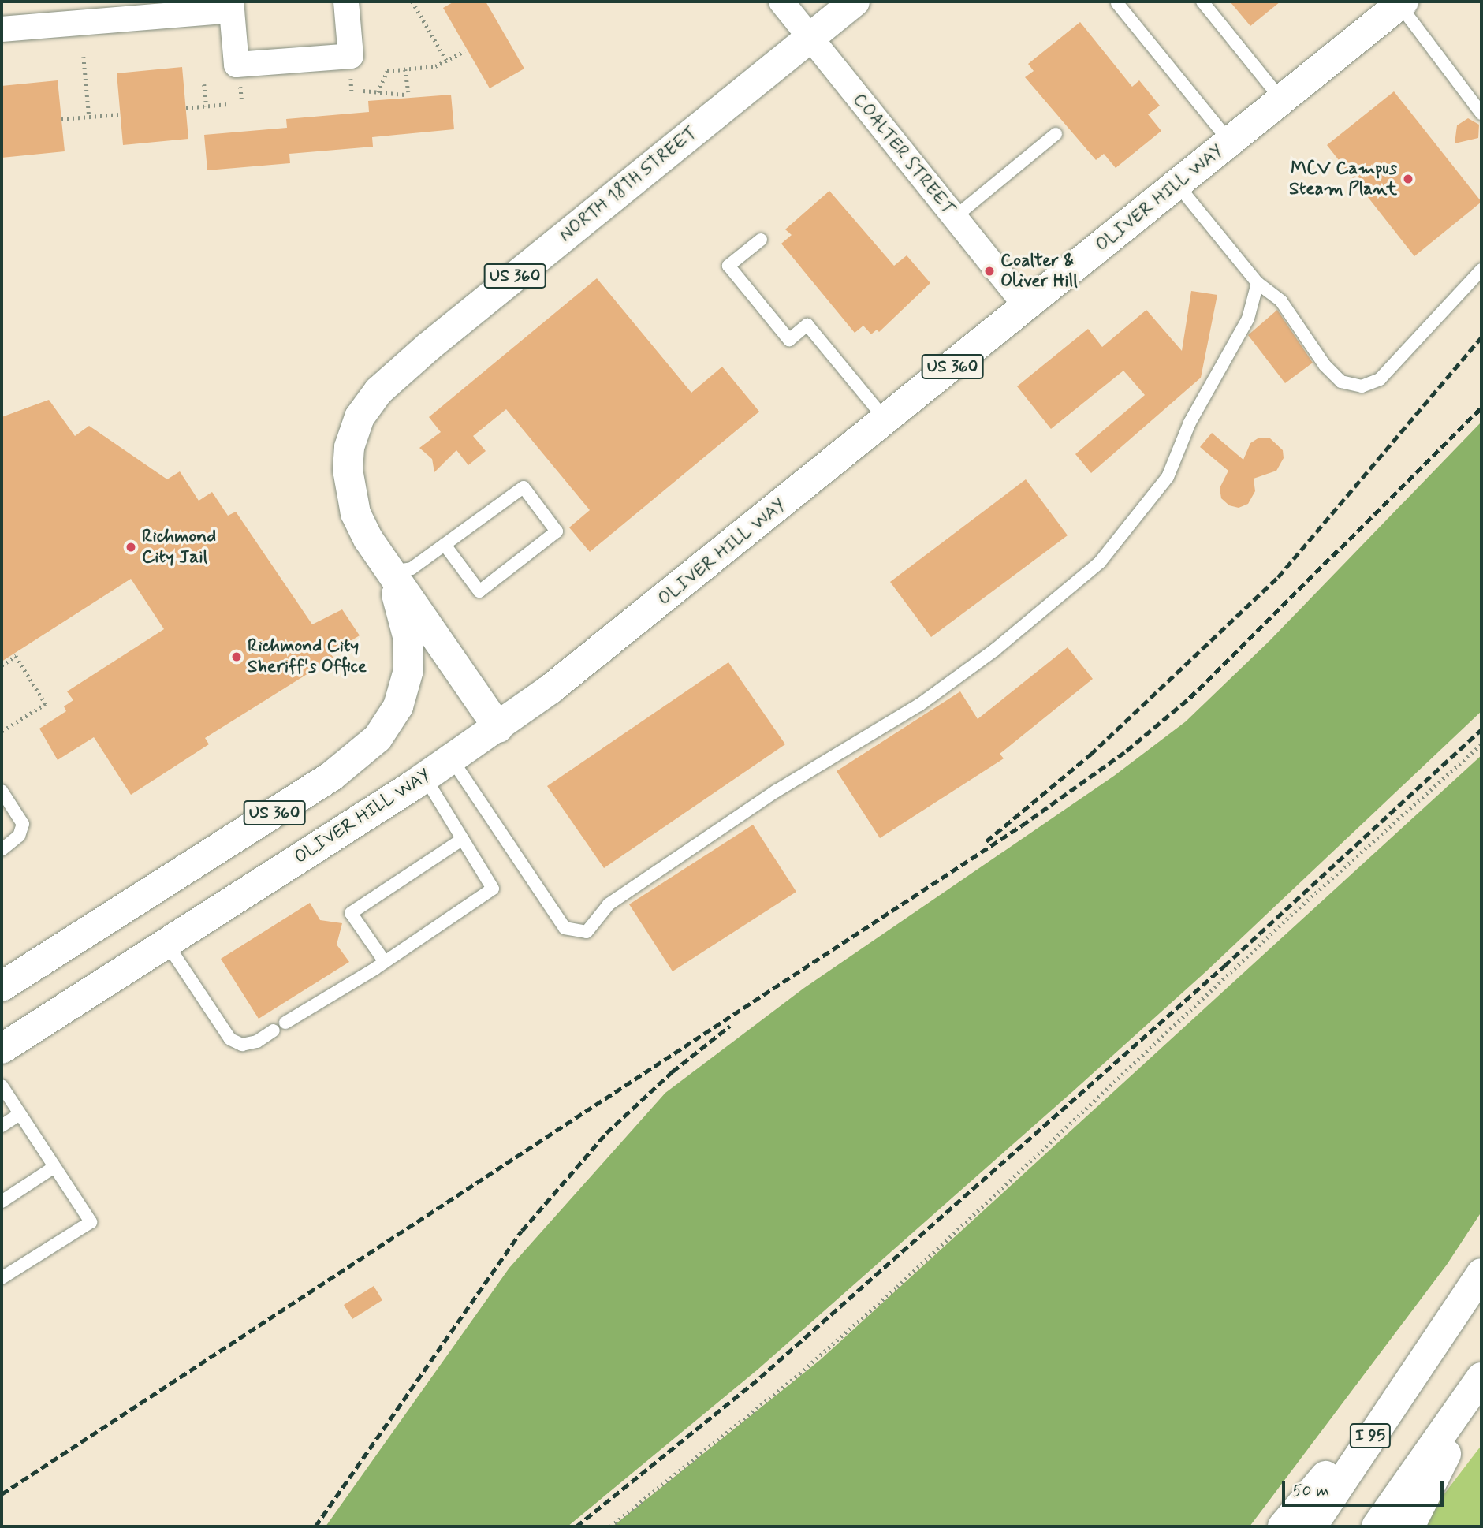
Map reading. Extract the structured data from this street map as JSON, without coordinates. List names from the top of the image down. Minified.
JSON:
{"streets":{"main road":["NORTH 18TH STREET","OLIVER HILL WAY","US 360","I 95"],"street":["COALTER STREET"]},"crossings":[["COALTER STREET","NORTH 18TH STREET"],["COALTER STREET","OLIVER HILL WAY"],["NORTH 18TH STREET","US 360"]],"places":["MCV Campus Steam Plant","Coalter & Oliver Hill","Richmond City Jail","Richmond City Sheriff's Office"],"scale_bar":"50 m"}
